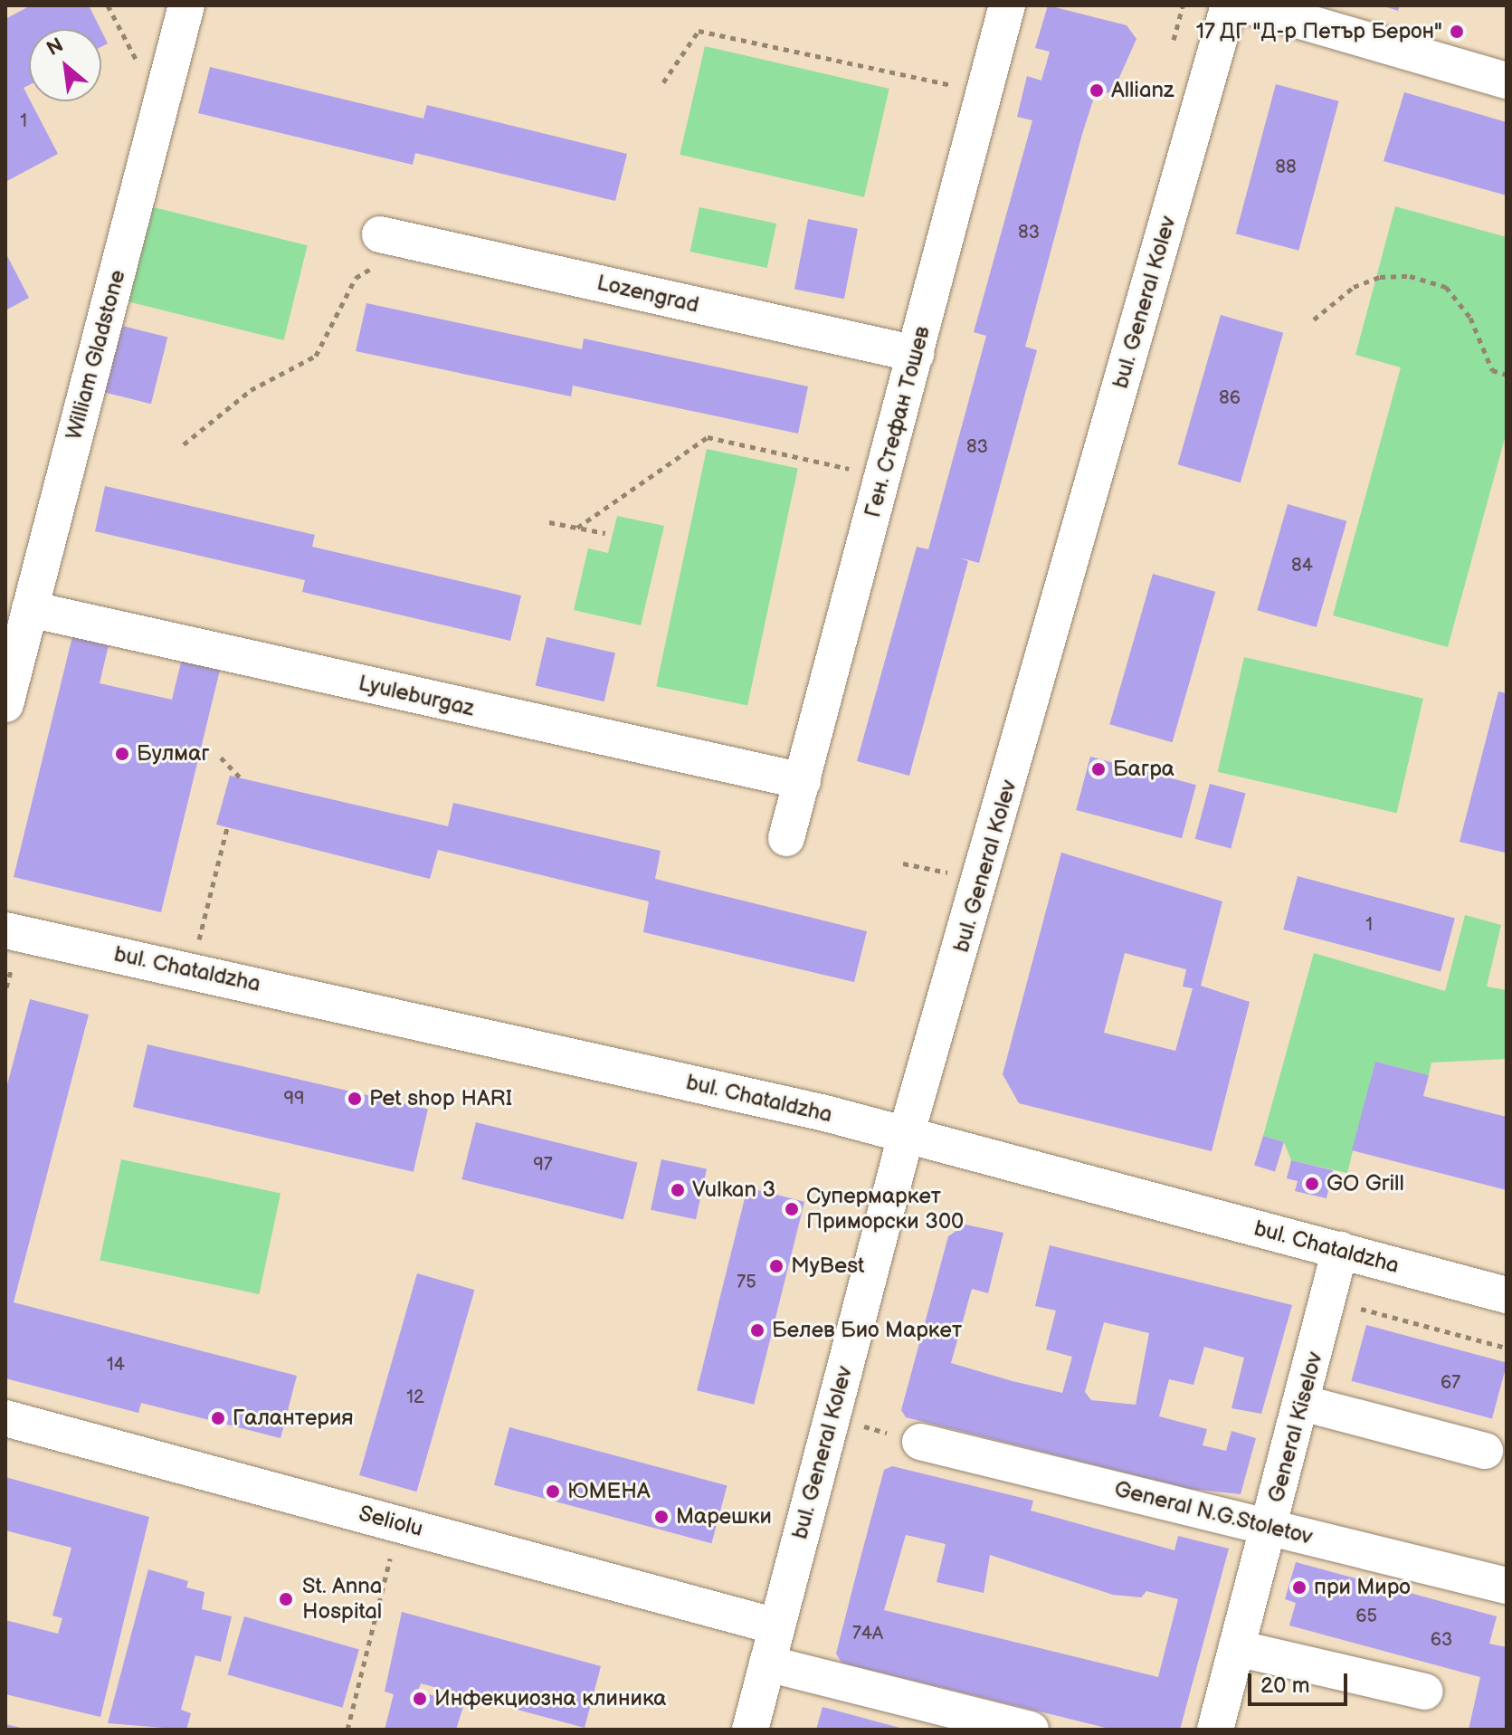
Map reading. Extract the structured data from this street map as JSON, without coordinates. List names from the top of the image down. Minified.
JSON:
{"streets":{"street":["Lozengrad","bul. General Kolev","William Gladstone","Ген. Стефан Тошев","Lyuleburgaz","bul. Chataldzha","General Kiselov","General N.G.Stoletov","Seliolu"]},"crossings":[["Lozengrad","Ген. Стефан Тошев"],["bul. General Kolev","bul. Chataldzha"],["bul. General Kolev","Seliolu"],["William Gladstone","Lyuleburgaz"],["Ген. Стефан Тошев","Lyuleburgaz"],["bul. Chataldzha","General Kiselov"],["General Kiselov","General N.G.Stoletov"]],"places":["17 ДГ \"Д-р Петър Берон\"","Allianz","Булмаг","Багра","Pet shop HARI","GO Grill","Vulkan 3","Супермаркет Приморски 300","MyBest","Белев Био Маркет","Галантерия","ЮМЕНА","Марешки","при Миро","St. Anna Hospital","Инфекциозна клиника"],"house_numbers":["1","88","83","86","83","84","1","99","97","75","14","67","12","65","74А","63"],"scale_bar":"20 m","north":"top left"}
